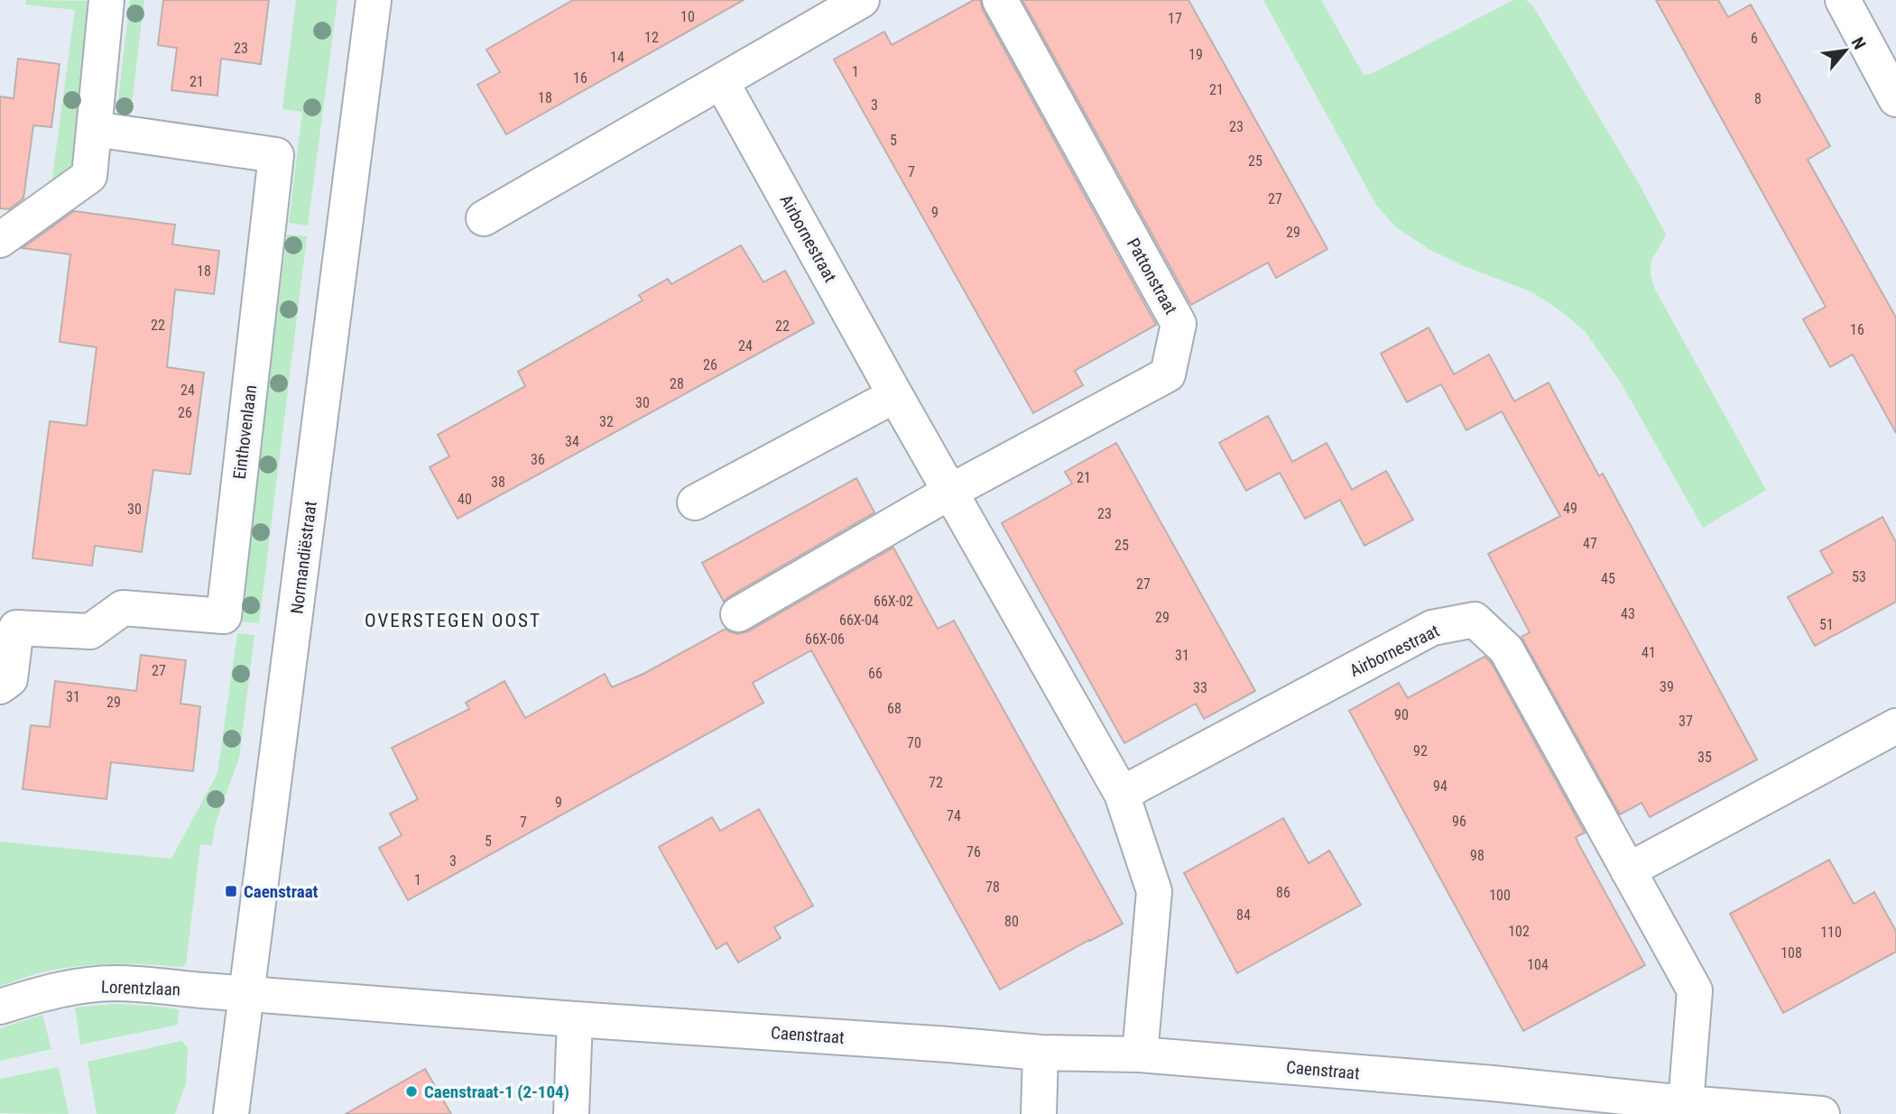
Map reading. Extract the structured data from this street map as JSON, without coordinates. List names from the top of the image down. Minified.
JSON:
{"streets":{"street":["Airbornestraat","Pattonstraat","Einthovenlaan","Normandiëstraat","Lorentzlaan","Caenstraat"]},"crossings":[["Airbornestraat","Pattonstraat"],["Airbornestraat","Caenstraat"],["Normandiëstraat","Lorentzlaan"],["Normandiëstraat","Caenstraat"],["Lorentzlaan","Caenstraat"]],"districts":["OVERSTEGEN OOST"],"places":{"transit":["Caenstraat"],"other":["Caenstraat-1 (2-104)"]},"house_numbers":["10","17","12","6","23","19","14","1","16","21","21","18","8","3","23","5","25","7","27","9","29","18","22","22","16","24","26","28","24","30","26","32","34","36","21","38","40","49","30","23","47","25","53","45","27","66X-02","43","29","66X-04","51","66X-06","41","31","27","66","39","33","31","29","68","90","37","70","92","35","72","94","9","74","96","7","5","76","98","3","1","78","86","100","84","80","102","110","108","104"],"north":"top right"}
